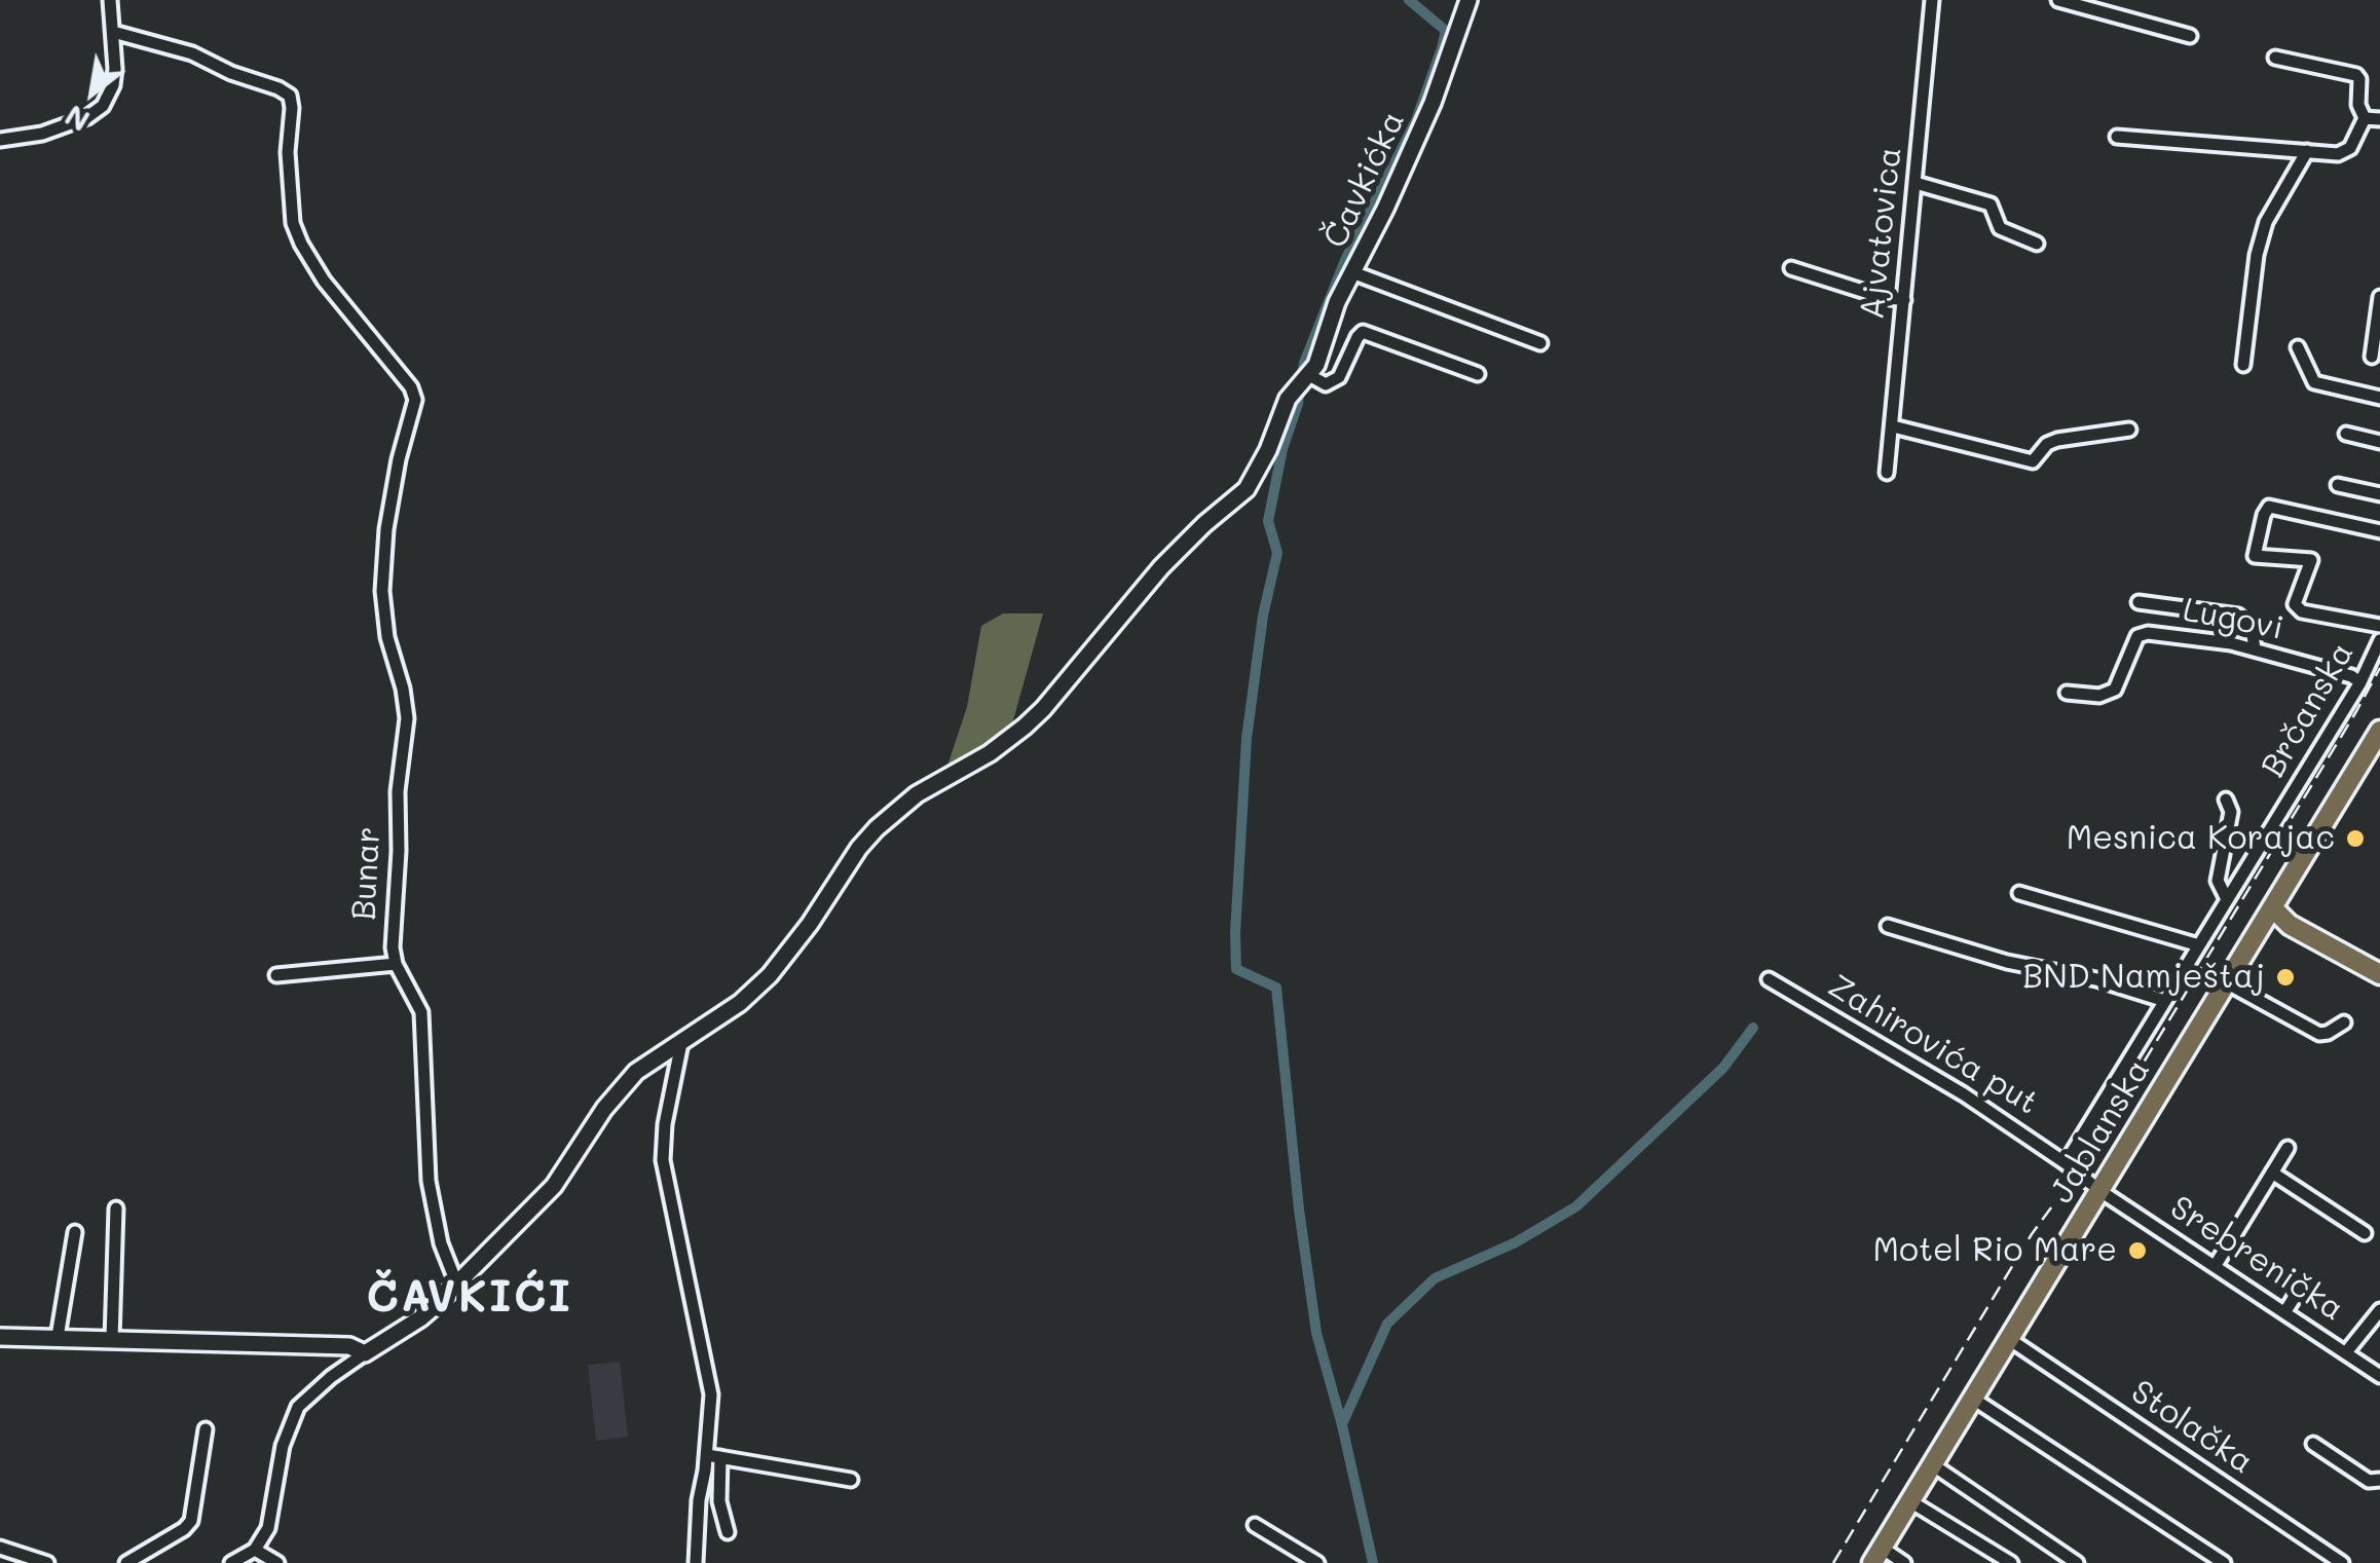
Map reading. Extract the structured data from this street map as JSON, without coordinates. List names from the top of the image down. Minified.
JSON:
{"streets":{"main road":["Jablanska"],"street":["Čavkićka","Ajvatovica","Lugovi","Brčanska","Bunar","Zahirovića put","Srebrenička","Stolačka"]},"crossings":[["Čavkićka","Bunar"],["Lugovi","Brčanska"],["Brčanska","Zahirovića put"],["Brčanska","Srebrenička"],["Zahirovića put","Srebrenička"],["Jablanska","Srebrenička"],["Jablanska","Stolačka"]],"districts":["ČAVKIĆI"],"places":["Mesnica Korajac","BND Namještaj","Motel Rio Mare"],"north":"bottom left"}
